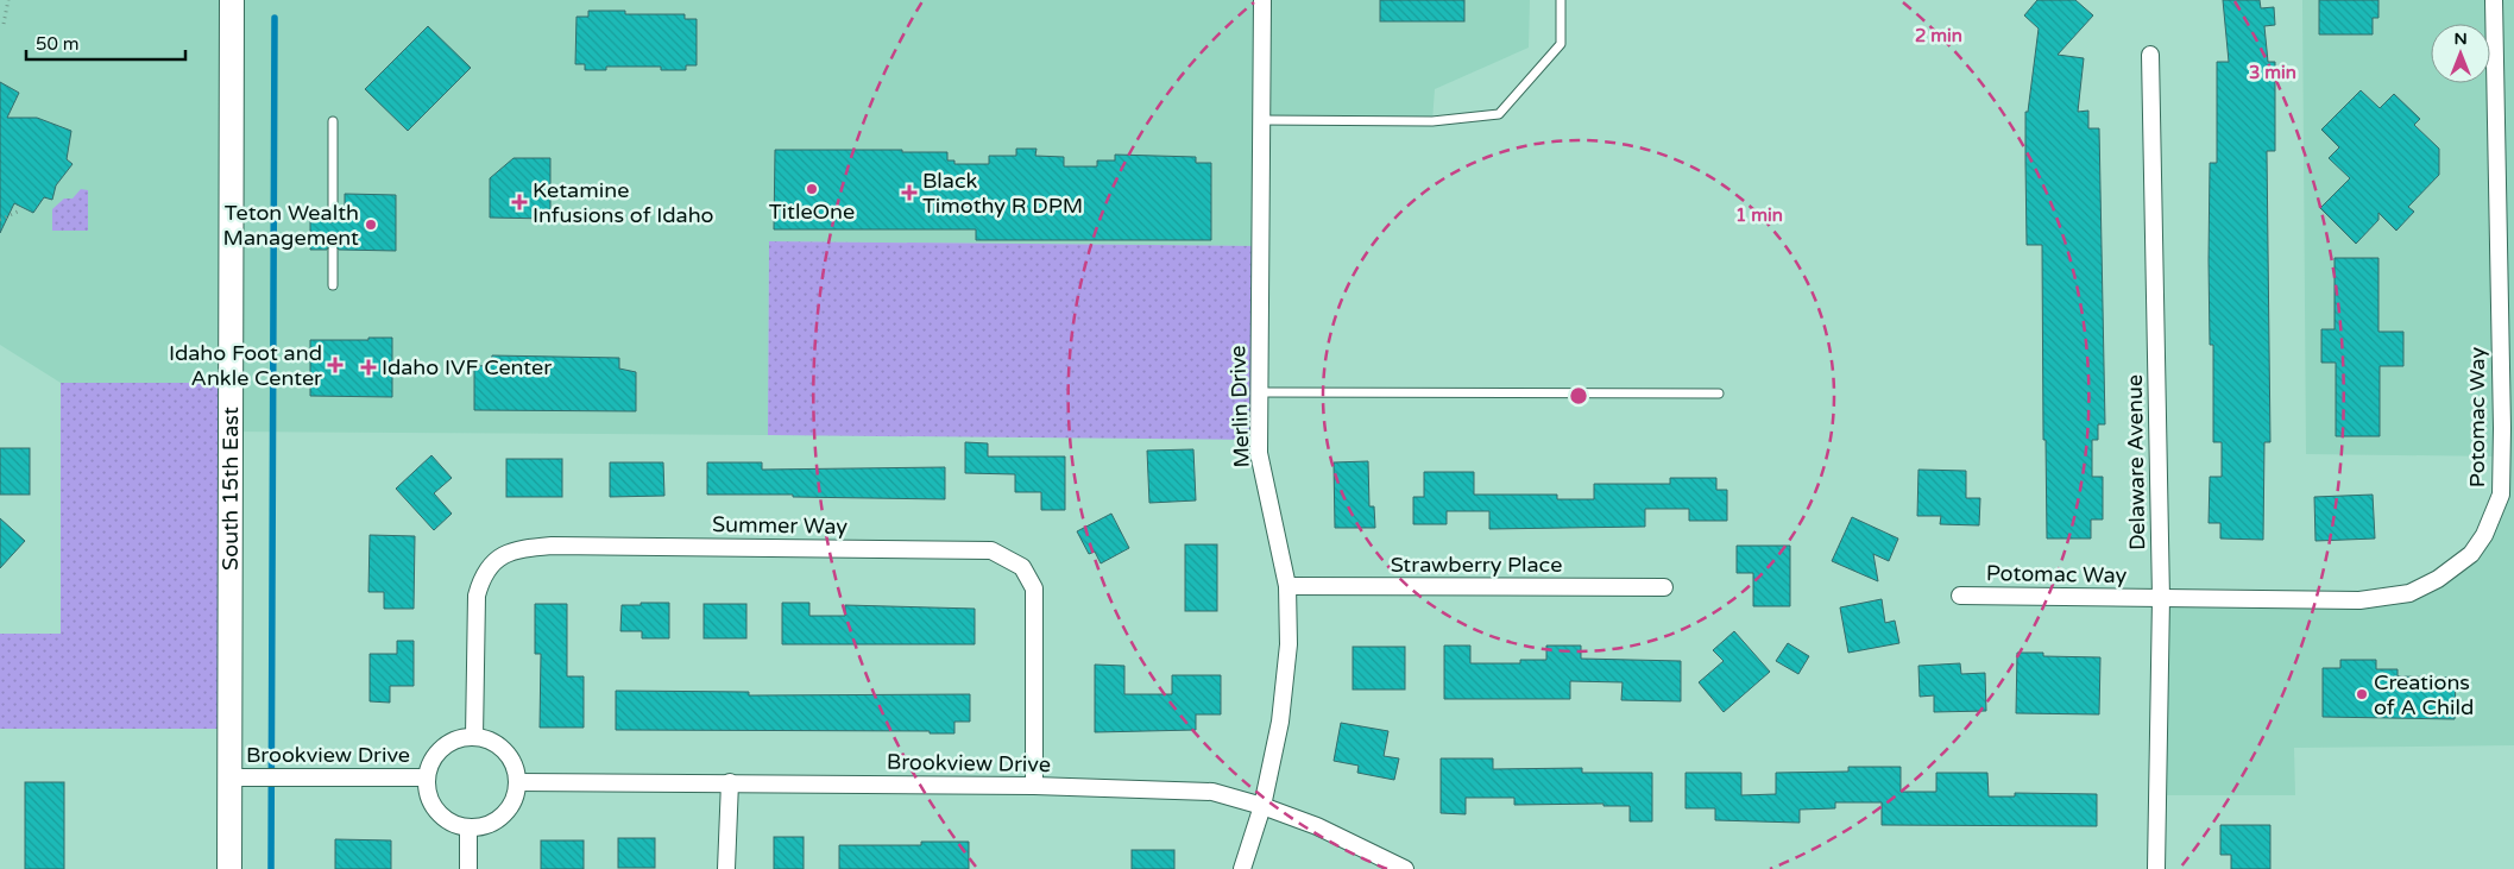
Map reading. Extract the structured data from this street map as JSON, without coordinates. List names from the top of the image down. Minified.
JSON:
{"streets":{"main road":["South 15th East"],"street":["Merlin Drive","Potomac Way","Delaware Avenue","Summer Way","Strawberry Place","Brookview Drive"]},"crossings":[["Merlin Drive","Strawberry Place"],["Merlin Drive","Brookview Drive"],["Potomac Way","Delaware Avenue"],["South 15th East","Brookview Drive"],["Summer Way","Brookview Drive"]],"places":{"other":["TitleOne","Teton Wealth Management","Creations of A Child"],"health":["Black Timothy R DPM","Ketamine Infusions of Idaho","Idaho Foot and Ankle Center","Idaho IVF Center"]},"scale_bar":"50 m","north":"top","rings":["2 min","3 min","1 min"]}
